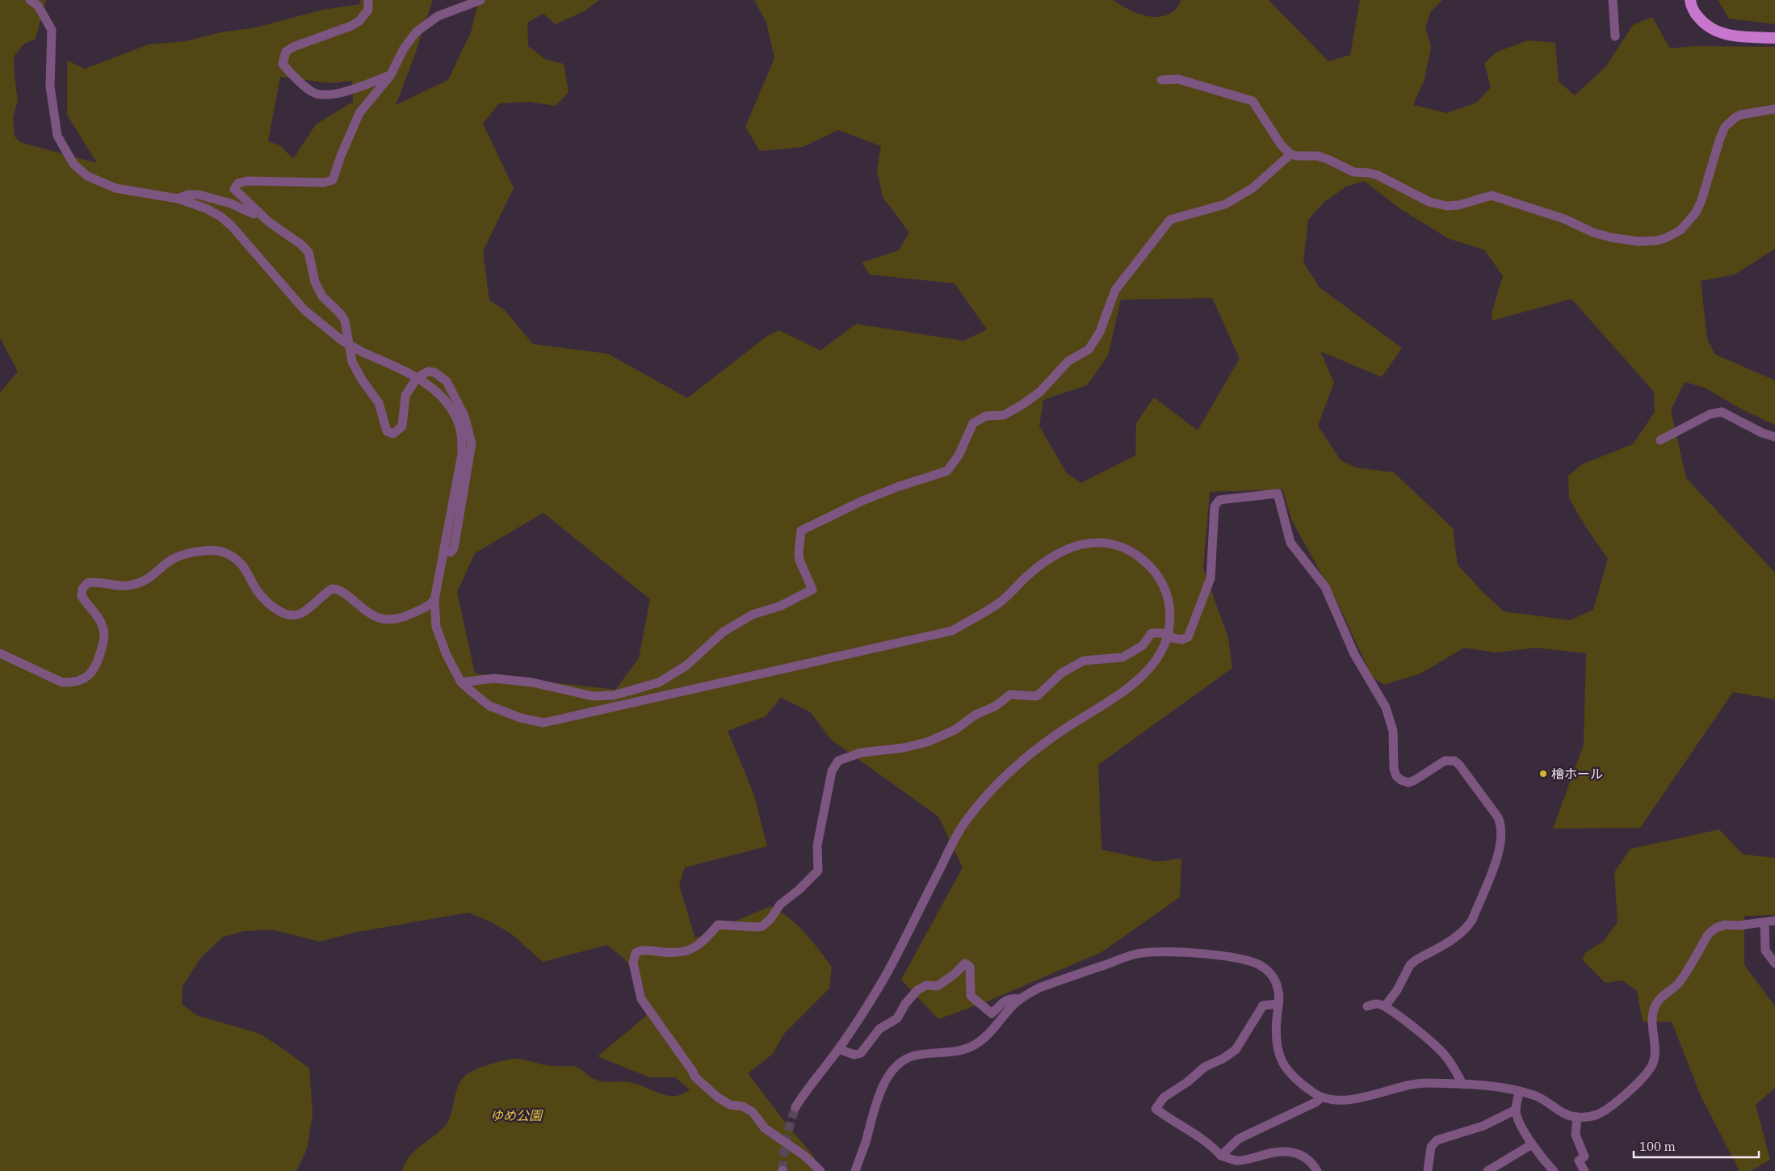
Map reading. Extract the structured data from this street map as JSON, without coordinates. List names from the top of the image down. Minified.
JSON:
{"parks":["ゆめ公園"],"places":["檜ホール"],"scale_bar":"100 m"}
